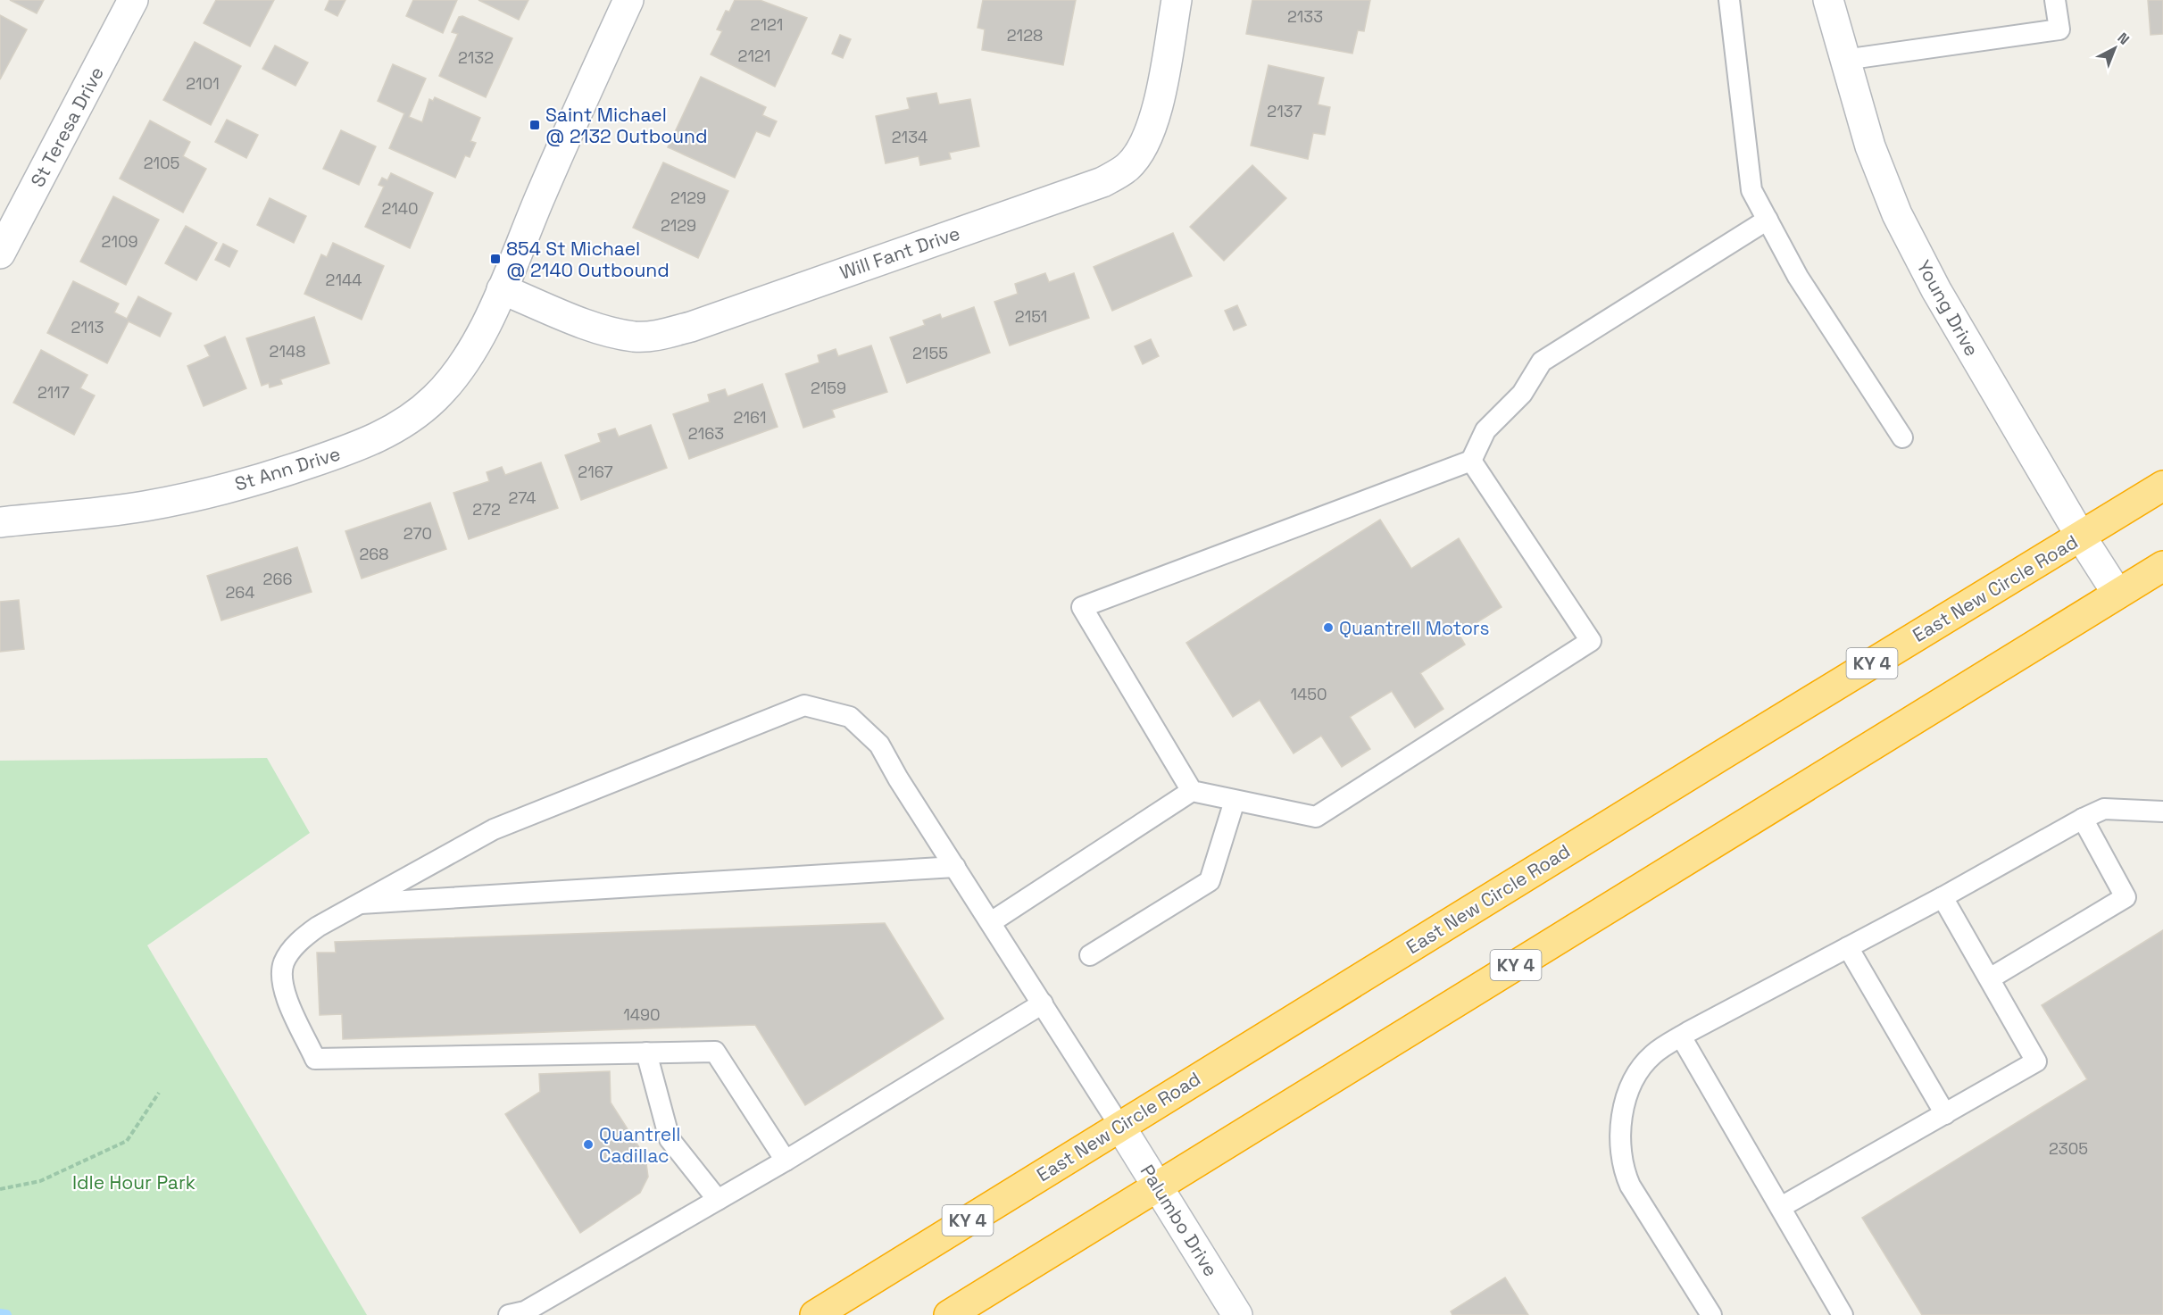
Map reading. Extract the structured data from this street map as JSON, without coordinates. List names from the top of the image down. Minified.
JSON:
{"streets":{"highway":["East New Circle Road","KY 4"],"street":["St Teresa Drive","Will Fant Drive","Young Drive","St Ann Drive","Palumbo Drive"]},"crossings":[["Will Fant Drive","St Ann Drive"],["Young Drive","East New Circle Road"],["Young Drive","KY 4"],["East New Circle Road","Palumbo Drive"],["KY 4","Palumbo Drive"]],"parks":["Idle Hour Park"],"places":{"transit":["Saint Michael @ 2132 Outbound","854 St Michael @ 2140 Outbound"],"other":["Quantrell Motors","Quantrell Cadillac"]},"house_numbers":["2133","2121","2128","2121","2132","2101","2137","2134","2105","2129","2140","2129","2109","2144","2151","2113","2148","2155","2159","2117","2161","2163","2167","274","272","270","268","266","264","1450","1490","2305"],"north":"top right"}
